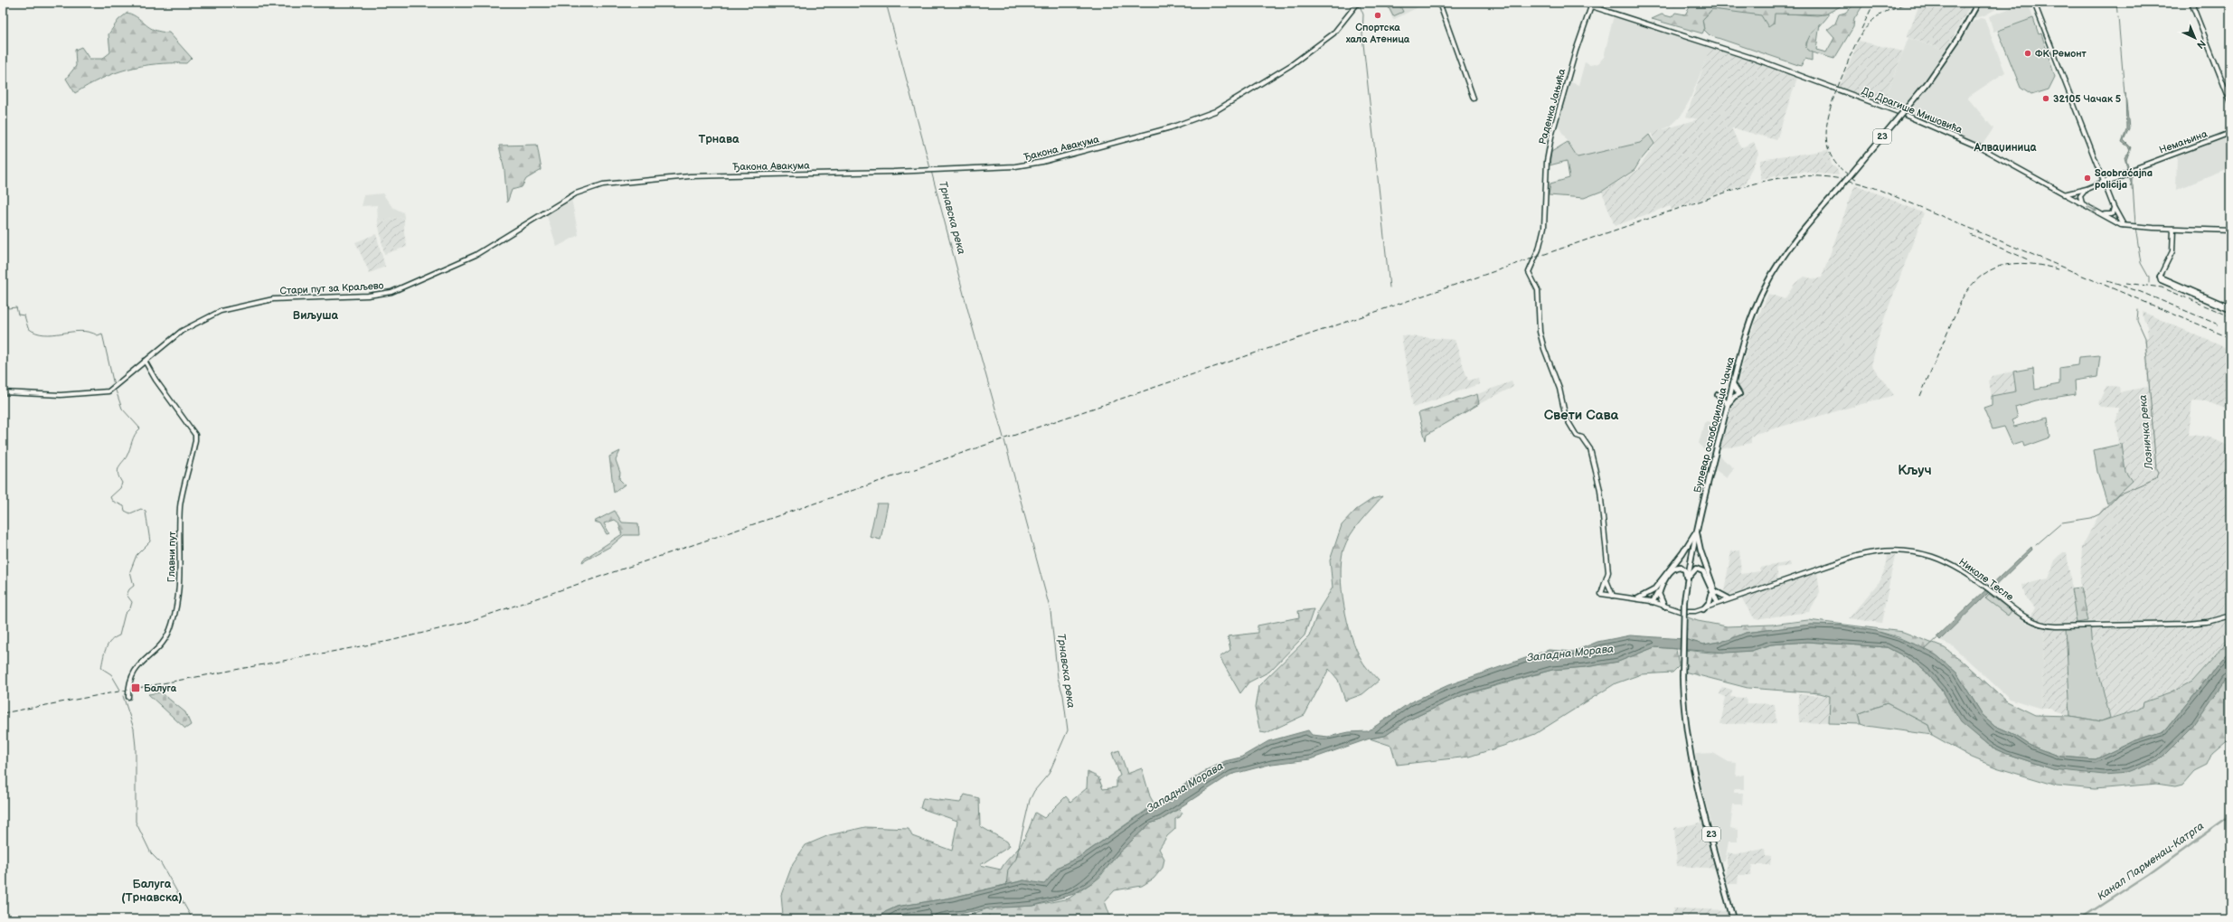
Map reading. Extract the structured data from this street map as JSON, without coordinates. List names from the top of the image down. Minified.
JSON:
{"streets":{"main road":["Раденка Јањића","Др Драгише Мишовића","23","Немањина","Ђакона Авакума","Стари пут за Краљево","Булевар ослободилаца Чачка","Главни пут","Николе Тесле"]},"crossings":[["Раденка Јањића","Др Драгише Мишовића"],["Др Драгише Мишовића","Немањина"],["Ђакона Авакума","Стари пут за Краљево"],["Стари пут за Краљево","Главни пут"]],"districts":["Трнава","Алваџиница","Виљуша","Свети Сава","Кључ","Балуга (Трнавска)"],"water":["Трнавска река","Лозничка река","Западна Морава","Канал Парменац-Катрга"],"places":{"other":["Спортска хала Атеница","ФК Ремонт","32105 Чачак 5","Saobraćajna policija"],"transit":["Балуга"]},"north":"bottom right"}
